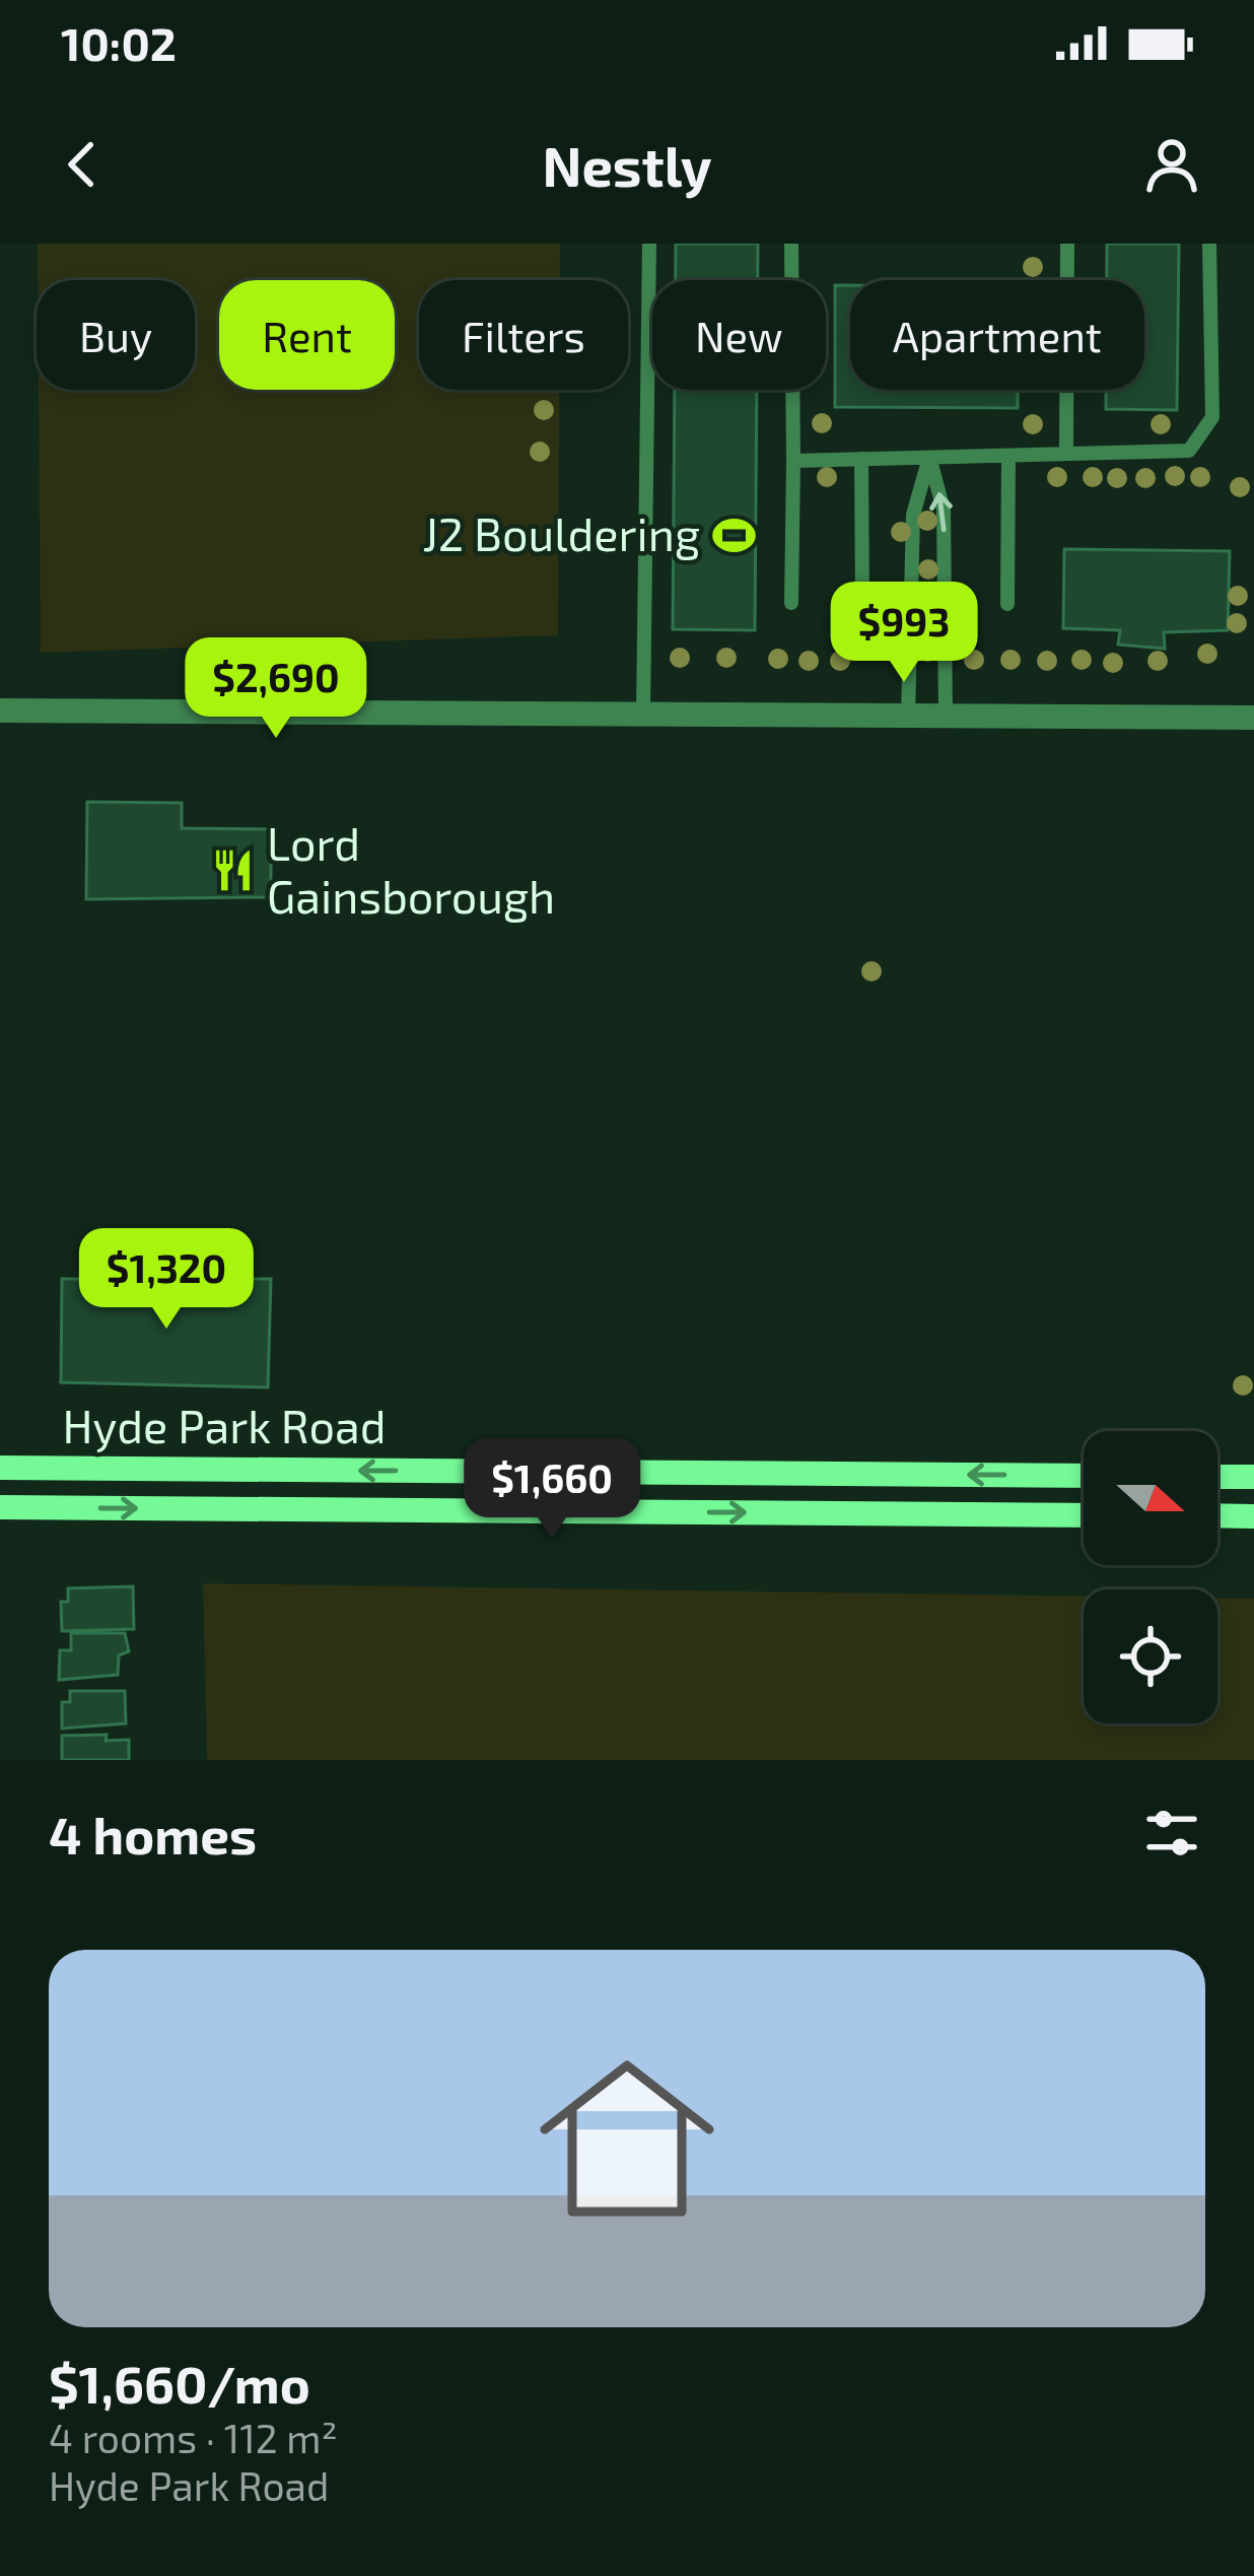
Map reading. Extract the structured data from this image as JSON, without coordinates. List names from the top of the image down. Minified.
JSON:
{"streets":{"main road":["Hyde Park Road"]},"places":{"sports":["J2 Bouldering"],"restaurant":["Lord Gainsborough"]},"north":"right","page":{"status":"10:02","header":"Nestly","chip":["Buy","Rent","Filters","New","Apartment"],"price":["$993","$2,690","$1,320","$1,660"],"heading":"4 homes","list":[{"name":"$1,660/mo","note":"4 rooms · 112 m² · Hyde Park Road"}]}}
